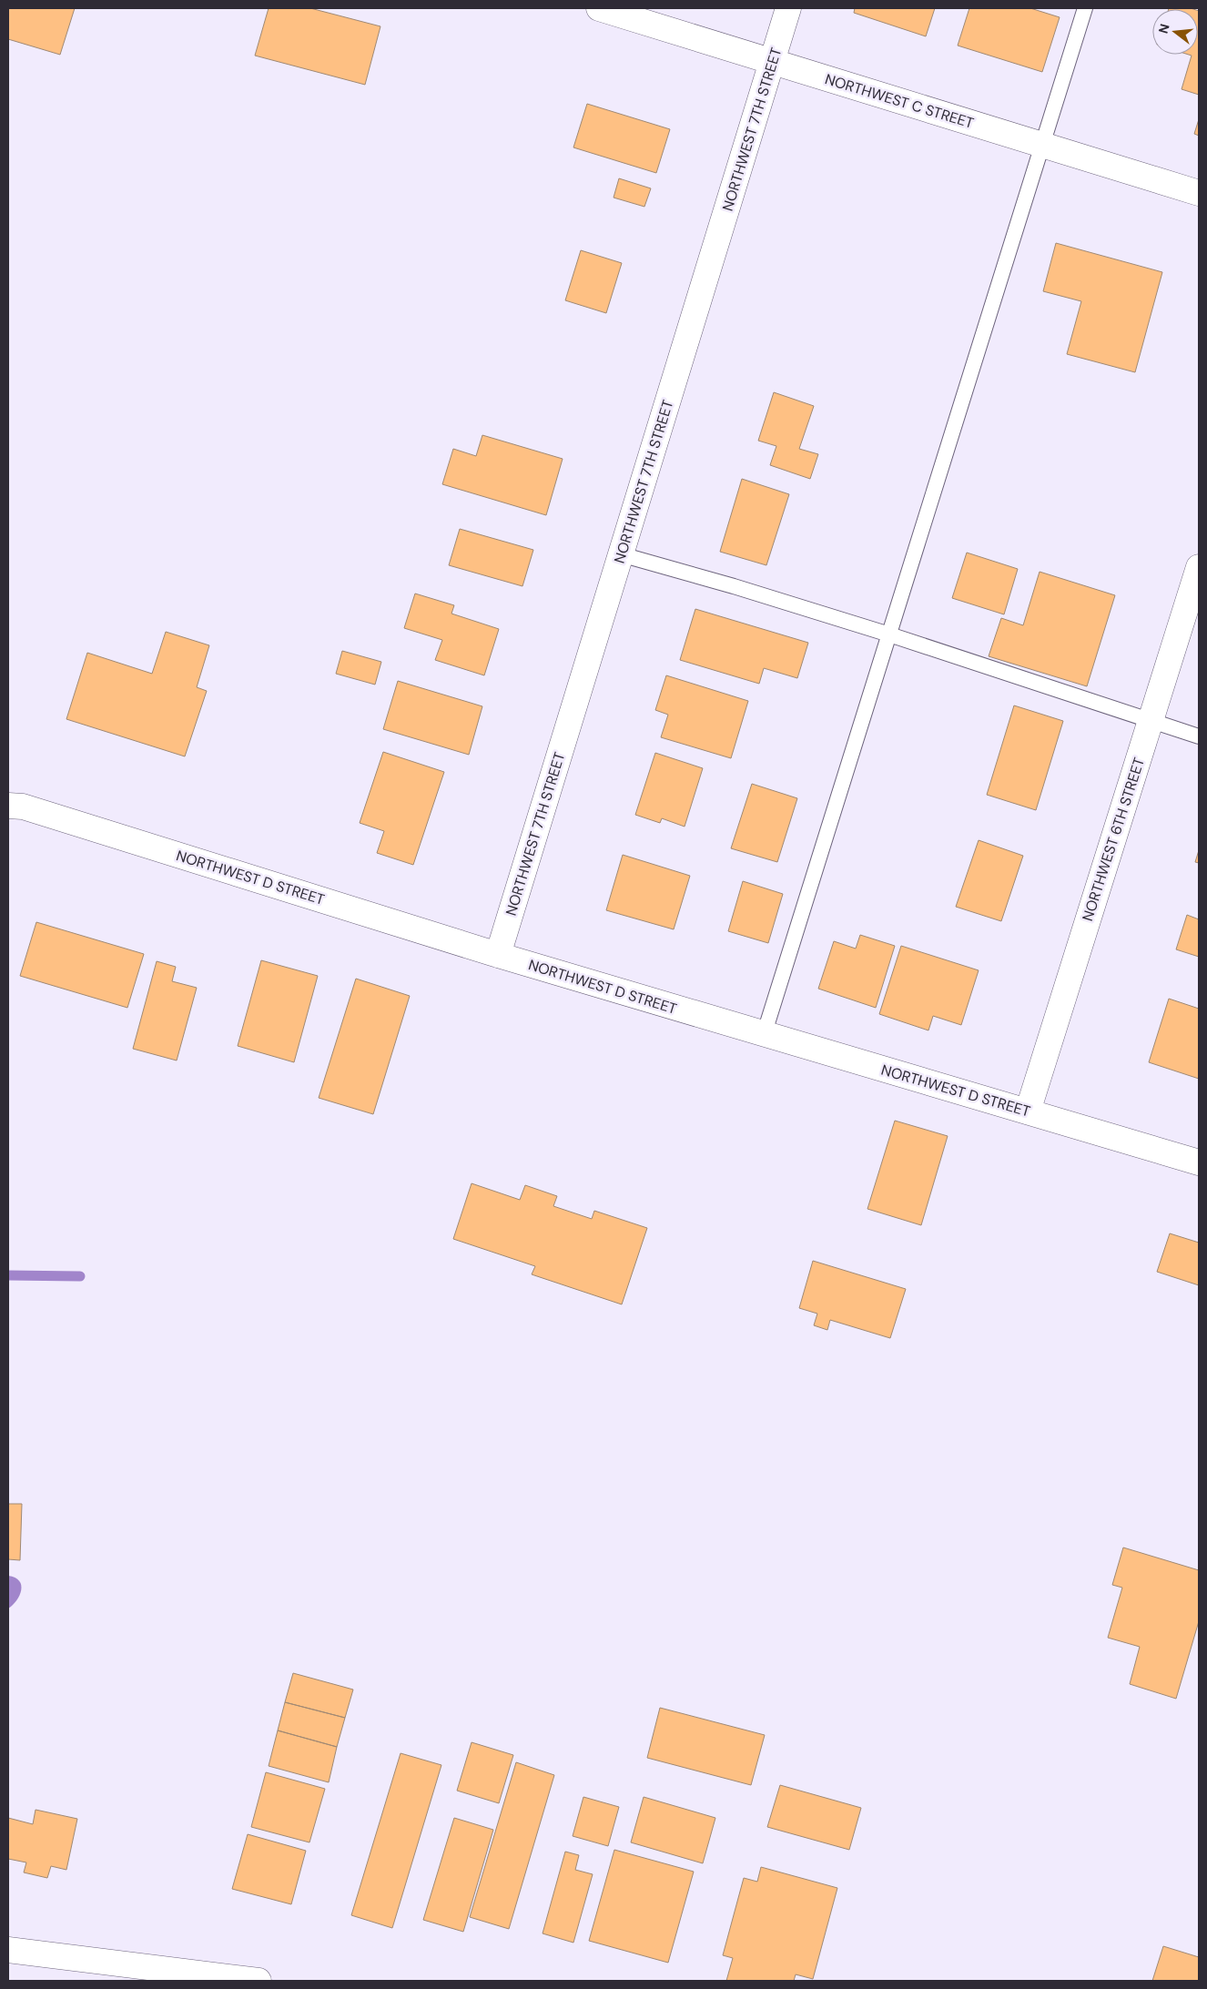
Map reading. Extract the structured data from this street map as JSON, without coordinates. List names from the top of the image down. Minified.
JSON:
{"streets":{"street":["NORTHWEST C STREET","NORTHWEST 7TH STREET","NORTHWEST 6TH STREET","NORTHWEST D STREET"]},"crossings":[["NORTHWEST C STREET","NORTHWEST 7TH STREET"],["NORTHWEST 7TH STREET","NORTHWEST D STREET"],["NORTHWEST 6TH STREET","NORTHWEST D STREET"]],"north":"left"}
